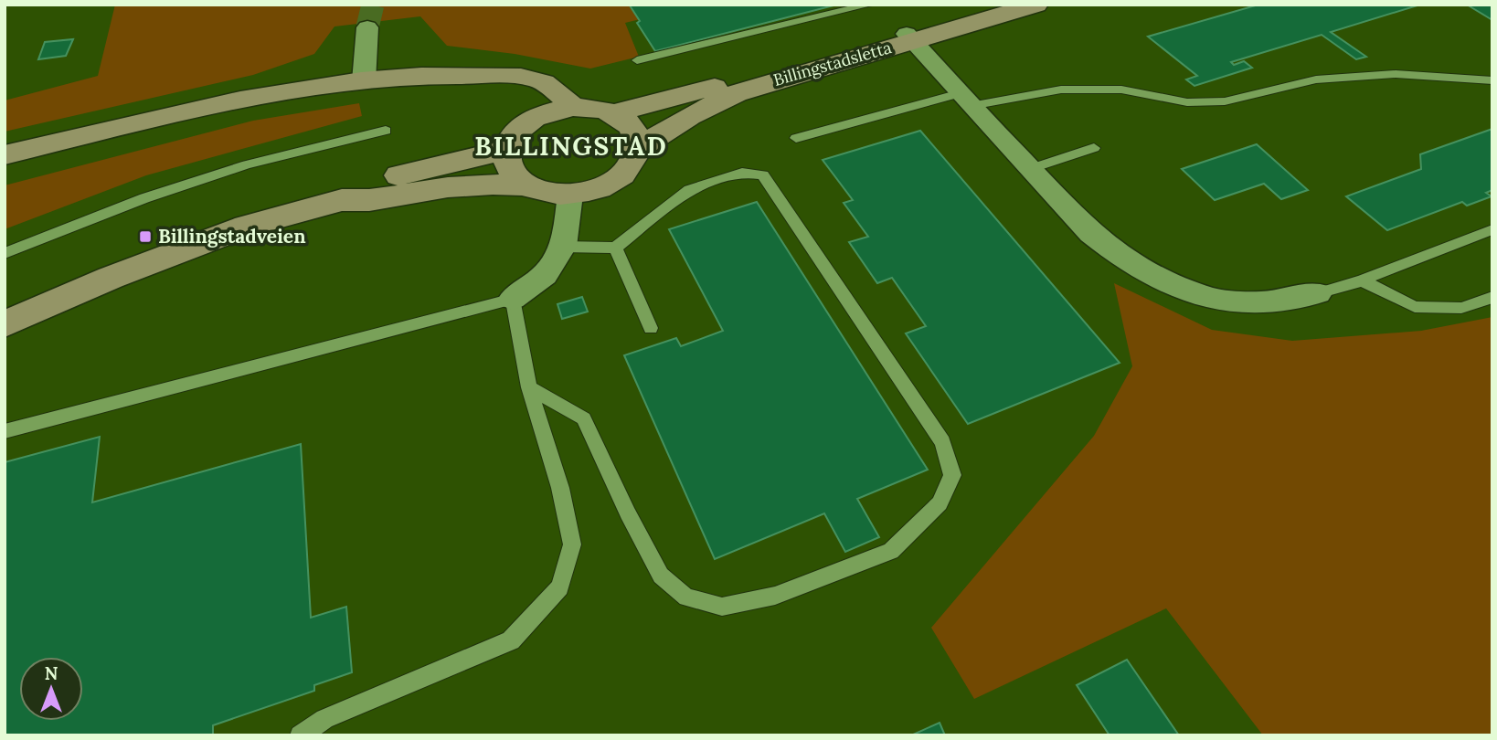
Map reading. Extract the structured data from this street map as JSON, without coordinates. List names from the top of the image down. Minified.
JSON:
{"streets":{"main road":["Billingstadsletta"]},"districts":["BILLINGSTAD"],"places":{"transit":["Billingstadveien"]},"north":"top"}
